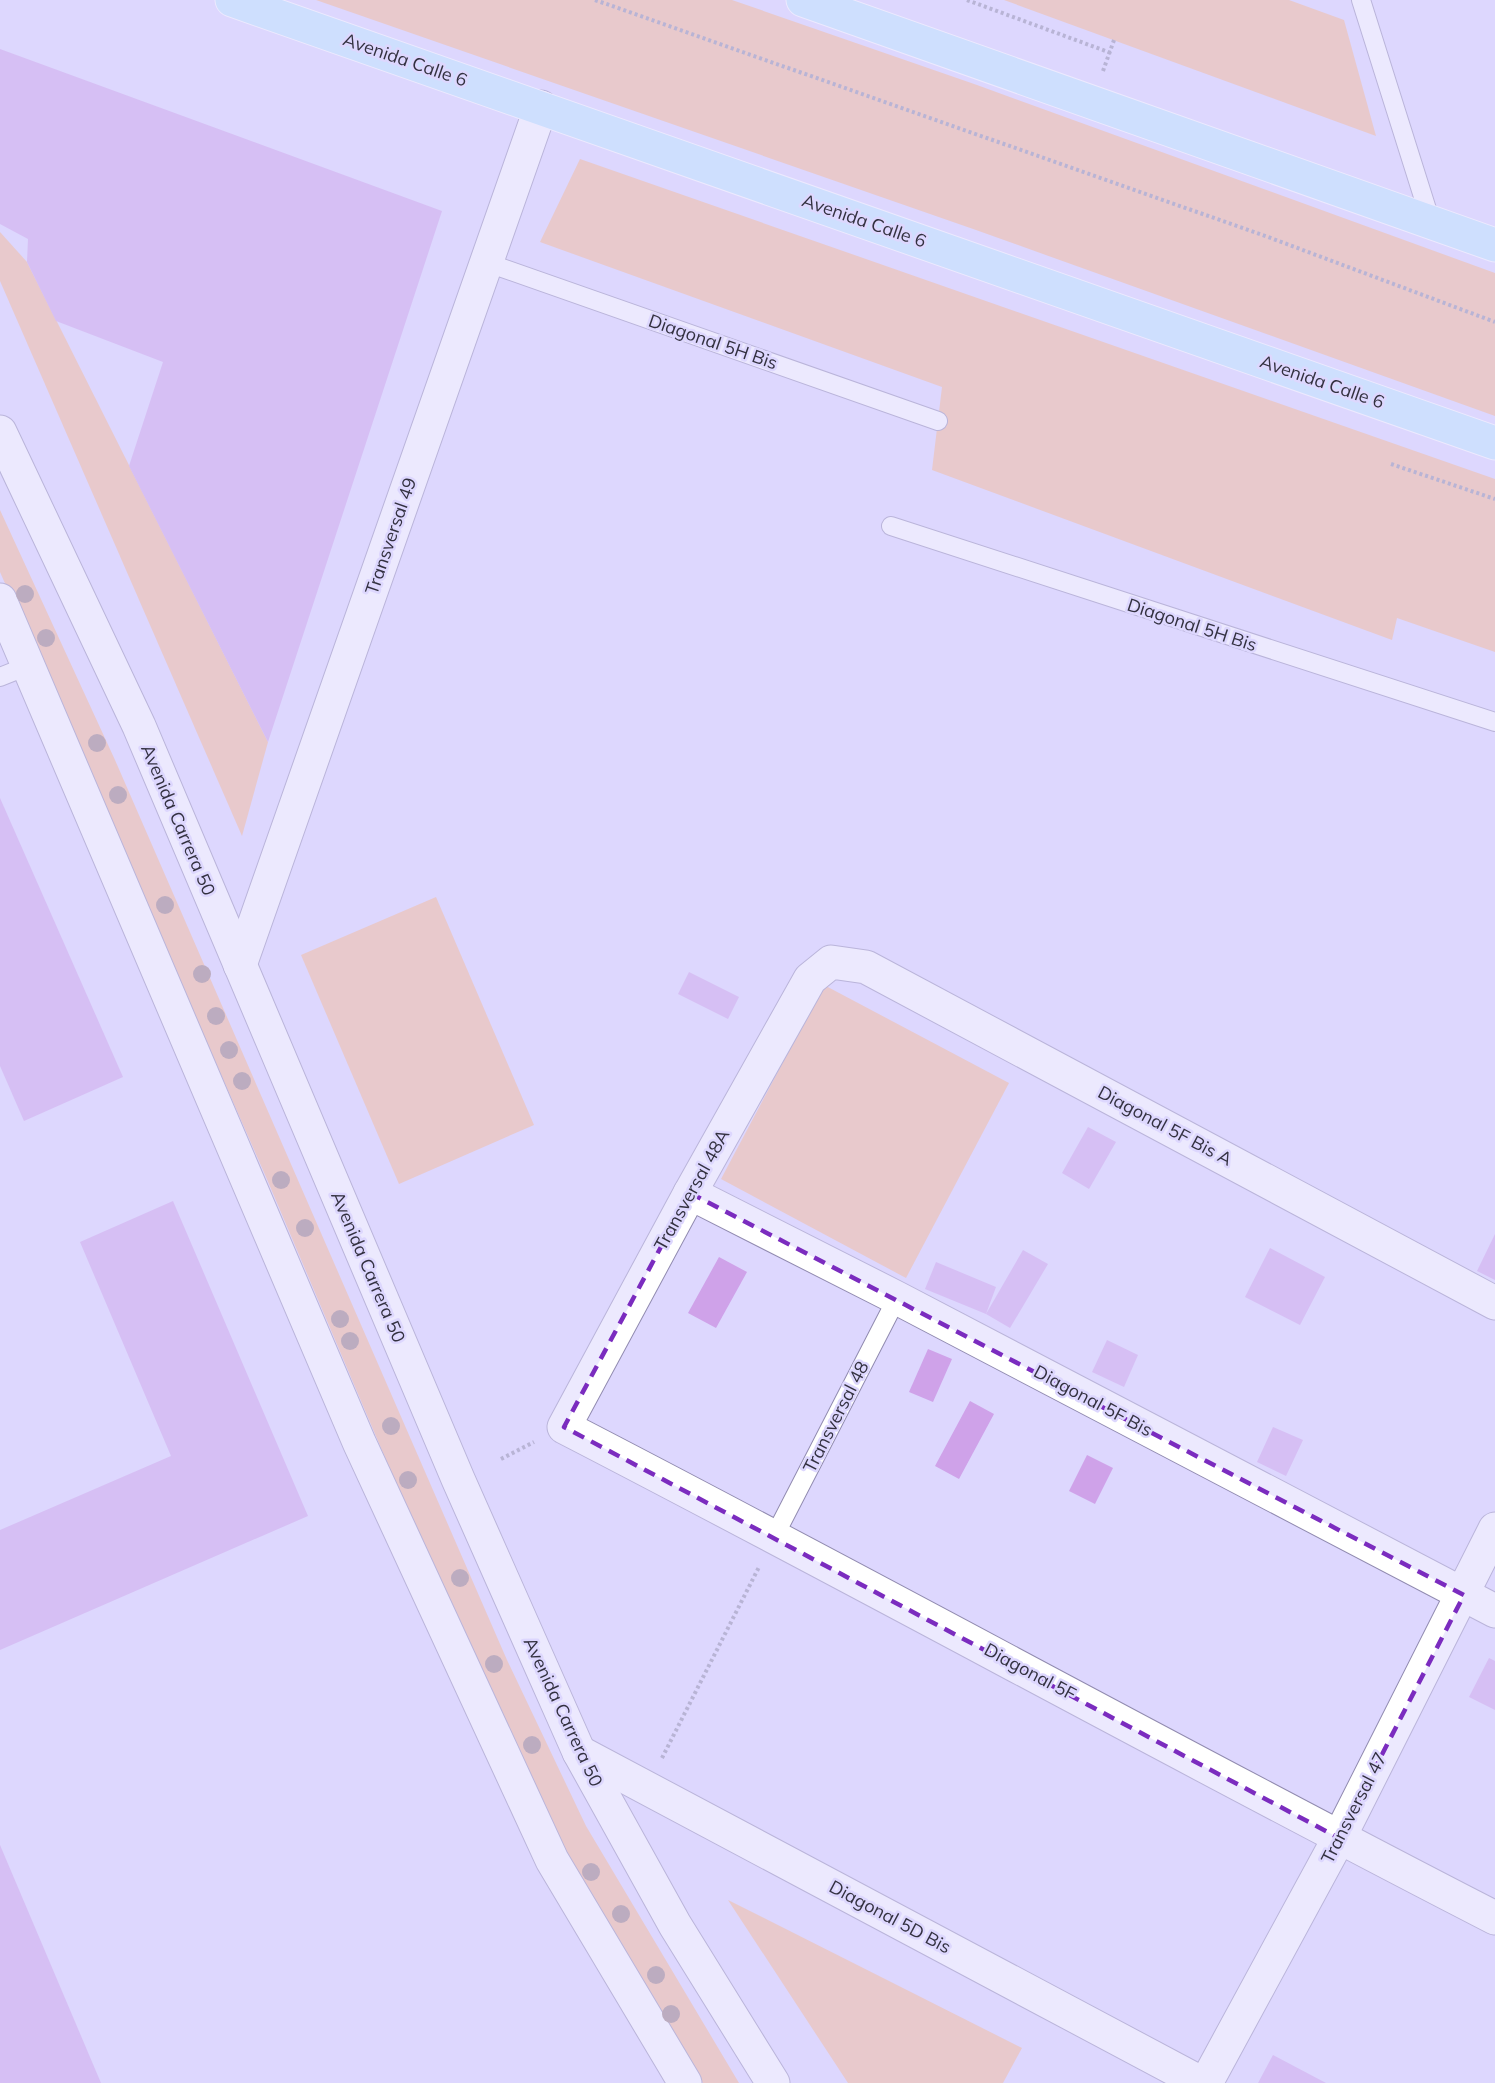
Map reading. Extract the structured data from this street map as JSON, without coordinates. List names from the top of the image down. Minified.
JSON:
{"streets":{"main road":["Avenida Calle 6"],"street":["Transversal 49","Avenida Carrera 50","Diagonal 5F Bis A","Transversal 48A","Diagonal 5F Bis","Diagonal 5F","Transversal 47","Diagonal 5D Bis"],"lane":["Diagonal 5H Bis","Transversal 48"]},"crossings":[["Avenida Calle 6","Transversal 49"],["Diagonal 5H Bis","Transversal 49"],["Transversal 49","Avenida Carrera 50"],["Avenida Carrera 50","Diagonal 5D Bis"],["Diagonal 5F Bis A","Transversal 48A"],["Transversal 48A","Diagonal 5F Bis"],["Transversal 48A","Diagonal 5F"],["Diagonal 5F Bis","Transversal 48"],["Diagonal 5F Bis","Transversal 47"],["Transversal 48","Diagonal 5F"],["Diagonal 5F","Transversal 47"]]}
